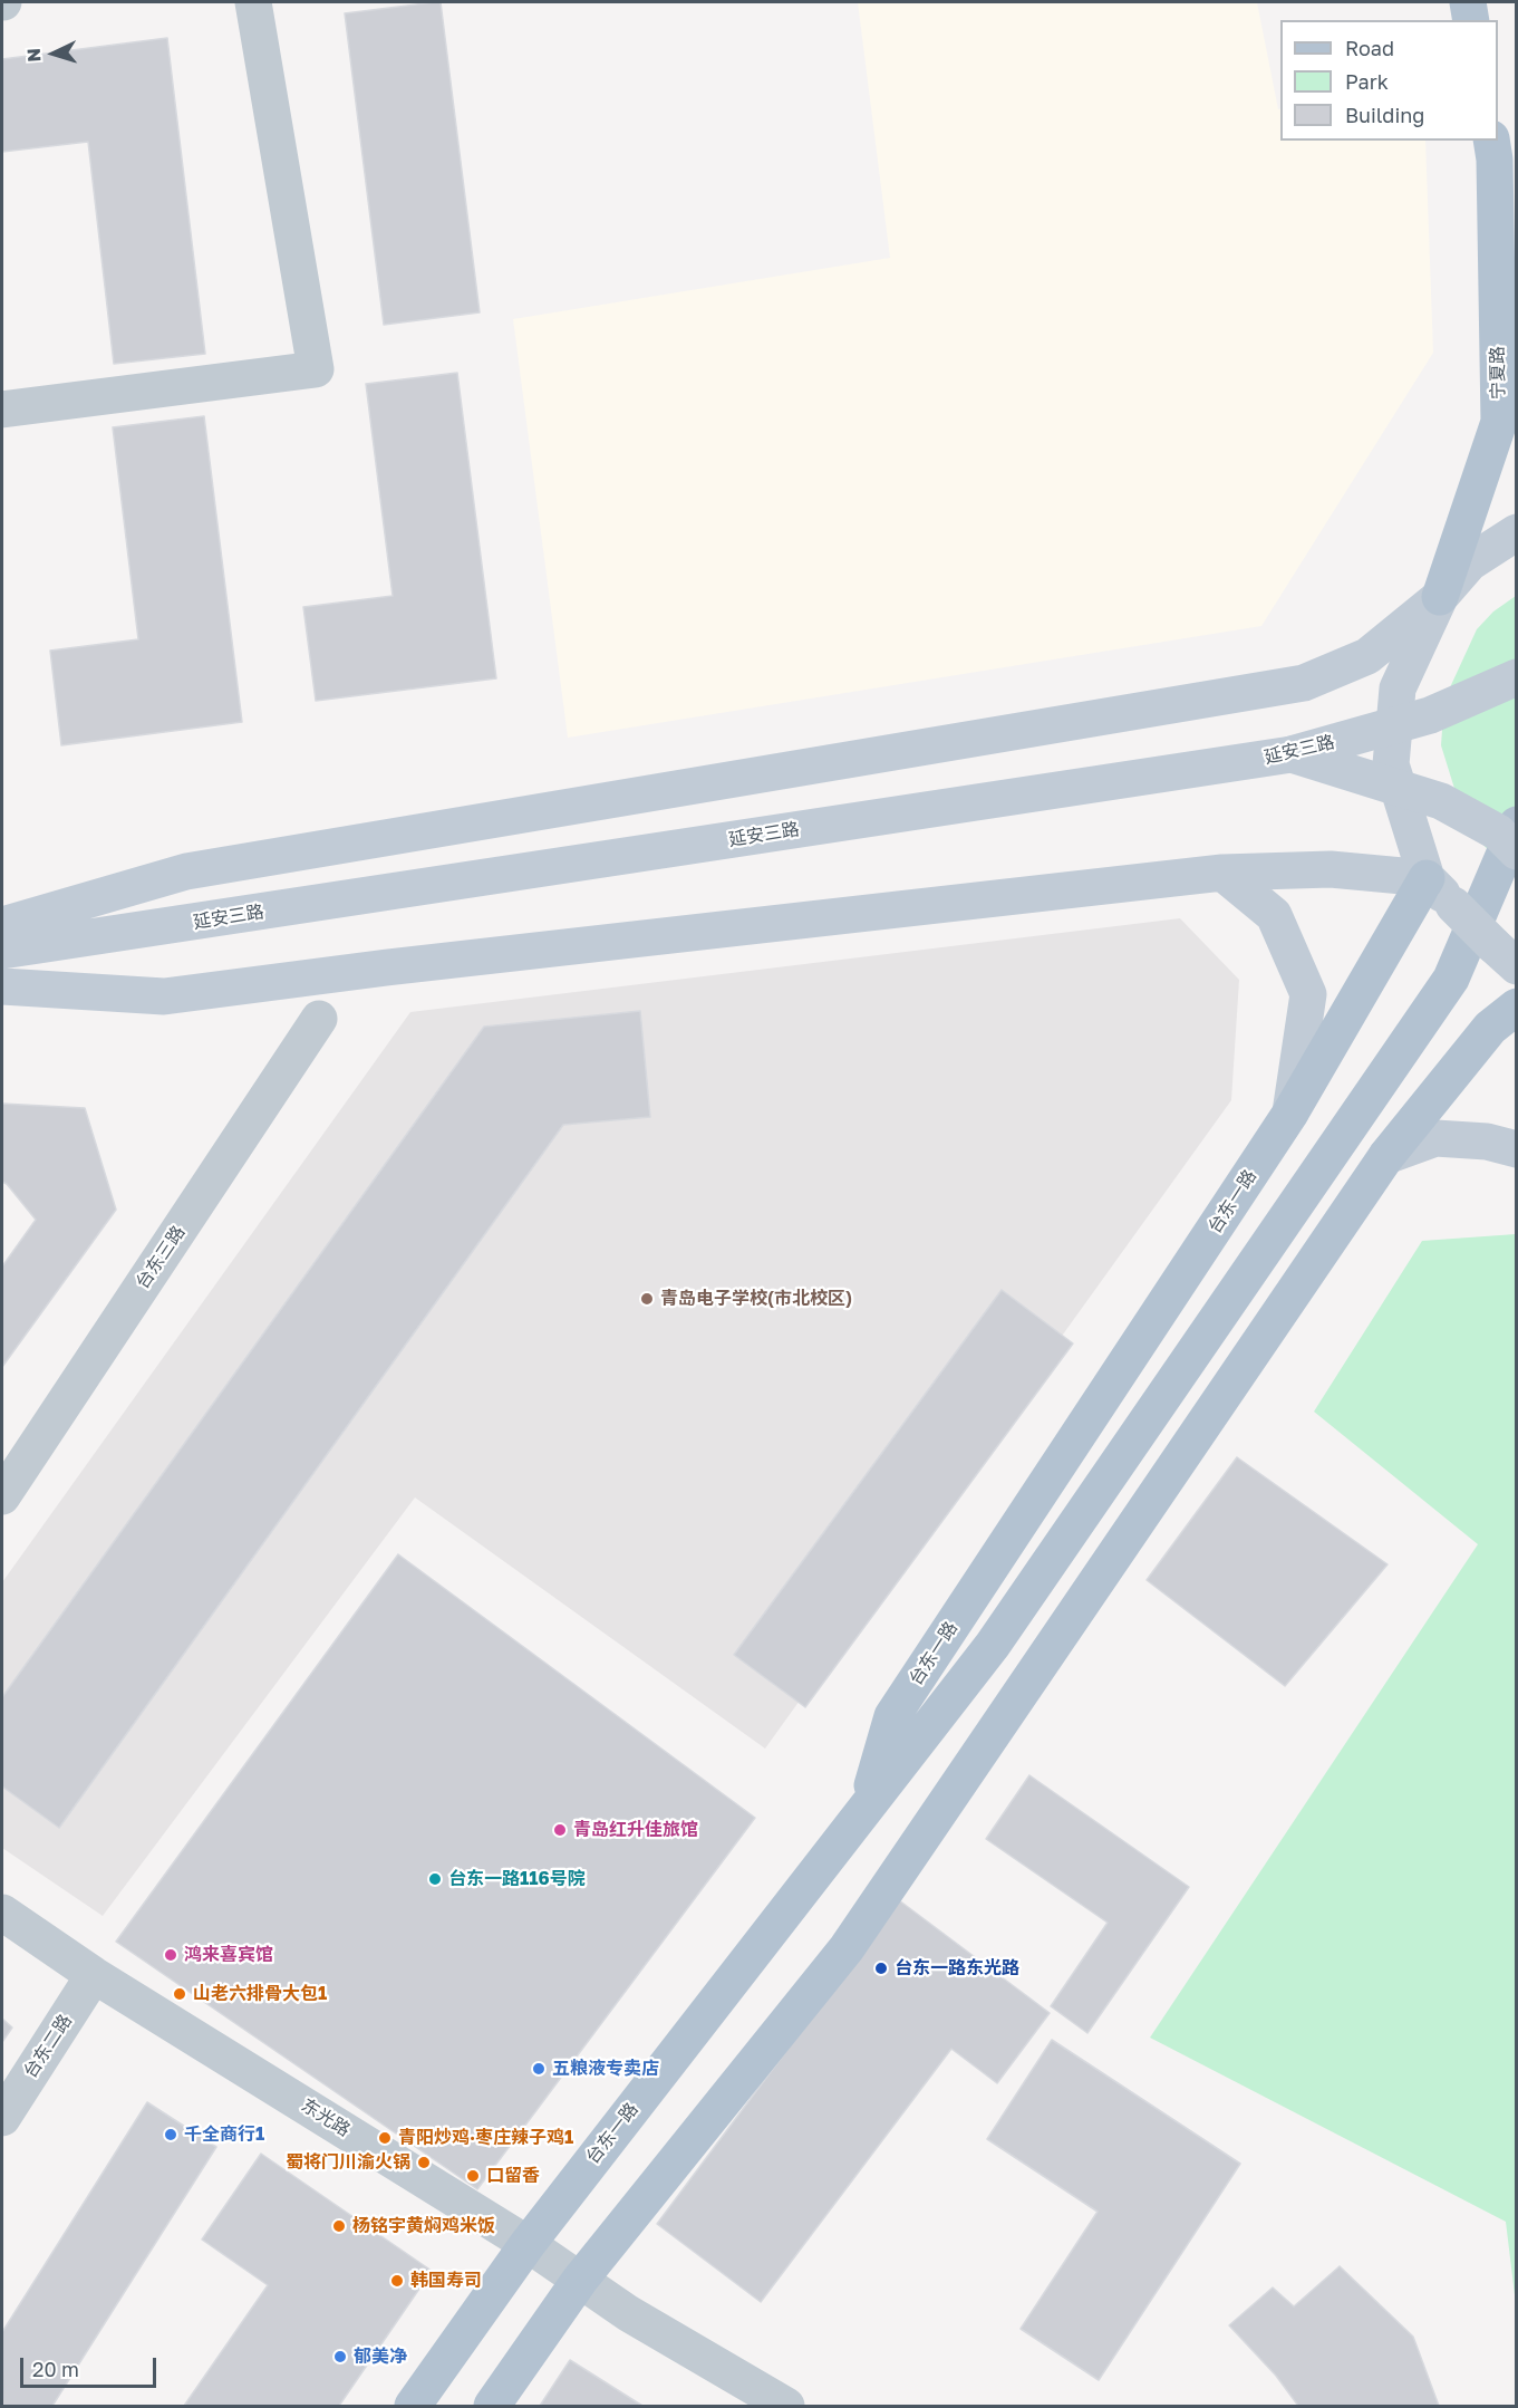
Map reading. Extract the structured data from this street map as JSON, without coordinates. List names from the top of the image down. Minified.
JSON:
{"streets":{"main road":["宁夏路","延安三路","台东一路"],"street":["台东三路","台东二路","东光路"]},"crossings":[["台东一路","东光路"],["台东二路","东光路"]],"places":["青岛电子学校(市北校区)","青岛红升佳旅馆","台东一路116号院","鸿来喜宾馆","台东一路东光路","山老六排骨大包1","五粮液专卖店","千全商行1","青阳炒鸡·枣庄辣子鸡1","蜀将门川渝火锅","口留香","杨铭宇黄焖鸡米饭","韩国寿司","郁美净"],"legend":["Road","Park","Building"],"scale_bar":"20 m","north":"left"}
